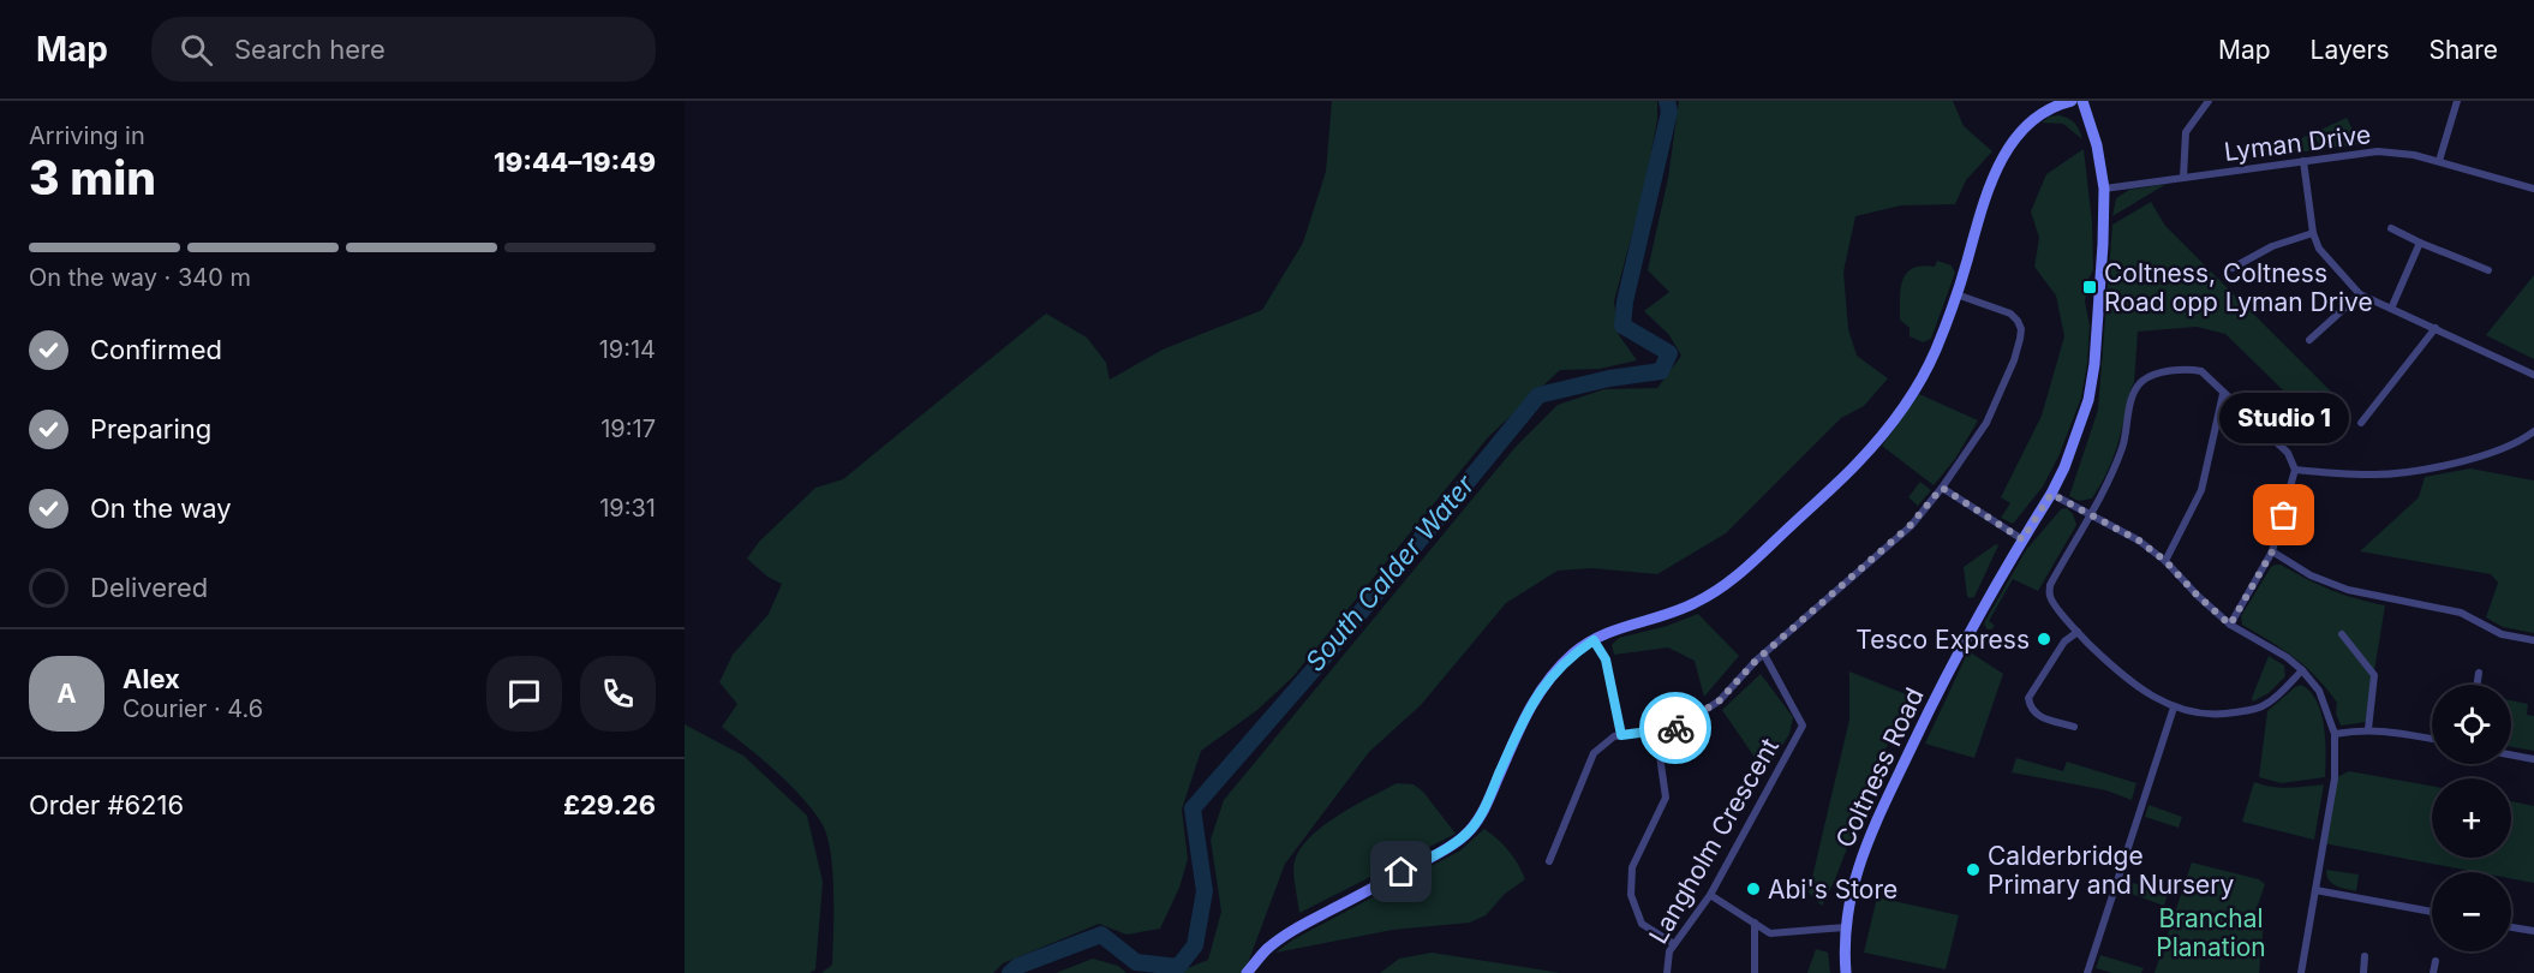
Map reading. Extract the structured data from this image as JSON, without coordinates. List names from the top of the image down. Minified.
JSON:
{"streets":{"street":["Lyman Drive","Coltness Road","Langholm Crescent"]},"crossings":[["Lyman Drive","Coltness Road"]],"water":["South Calder Water"],"parks":["Branchal Planation"],"places":{"transit":["Coltness, Coltness Road opp Lyman Drive"],"other":["Studio 1","Tesco Express","Calderbridge Primary and Nursery","Abi's Store"]},"page":{"header":"Map","search":"Search here","nav":["Map","Layers","Share"],"heading":["3 min","Arriving in","19:44–19:49"],"panel":["Alex","Courier · 4.6","Order #6216","£29.26"],"bar":"On the way · 340 m","list":[["Confirmed","19:14"],["Preparing","19:17"],["On the way","19:31"],"Delivered"],"bubble":"Studio 1","round":"A","map_buttons":["+","−"]}}
